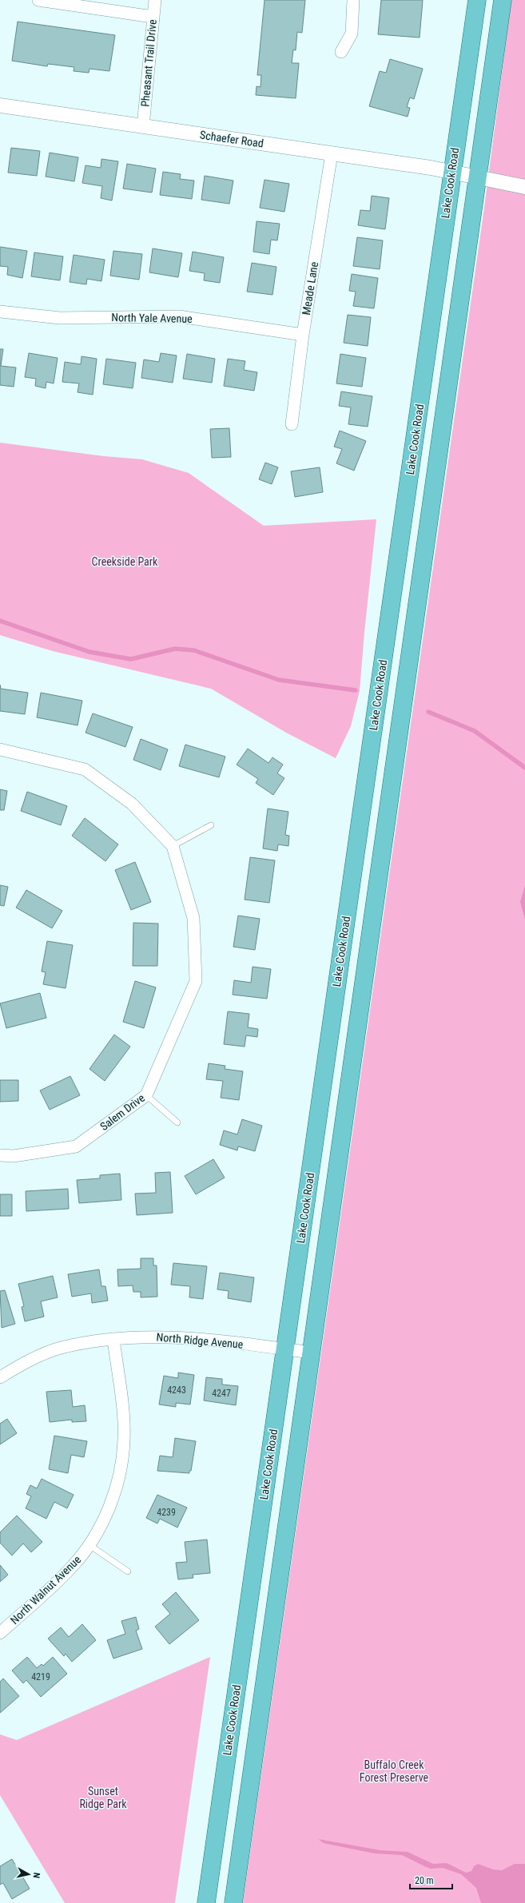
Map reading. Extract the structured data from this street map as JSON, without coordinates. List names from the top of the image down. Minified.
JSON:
{"streets":{"main road":["Lake Cook Road"],"street":["Pheasant Trail Drive","Schaefer Road","Meade Lane","North Yale Avenue","Salem Drive","North Ridge Avenue","North Walnut Avenue"]},"crossings":[["Pheasant Trail Drive","Schaefer Road"],["Schaefer Road","Lake Cook Road"],["Schaefer Road","Meade Lane"],["Lake Cook Road","North Ridge Avenue"],["Meade Lane","North Yale Avenue"],["North Ridge Avenue","North Walnut Avenue"]],"parks":["Creekside Park","Buffalo Creek Forest Preserve","Sunset Ridge Park"],"house_numbers":["4243","4247","4239","4219"],"scale_bar":"20 m","north":"right"}
